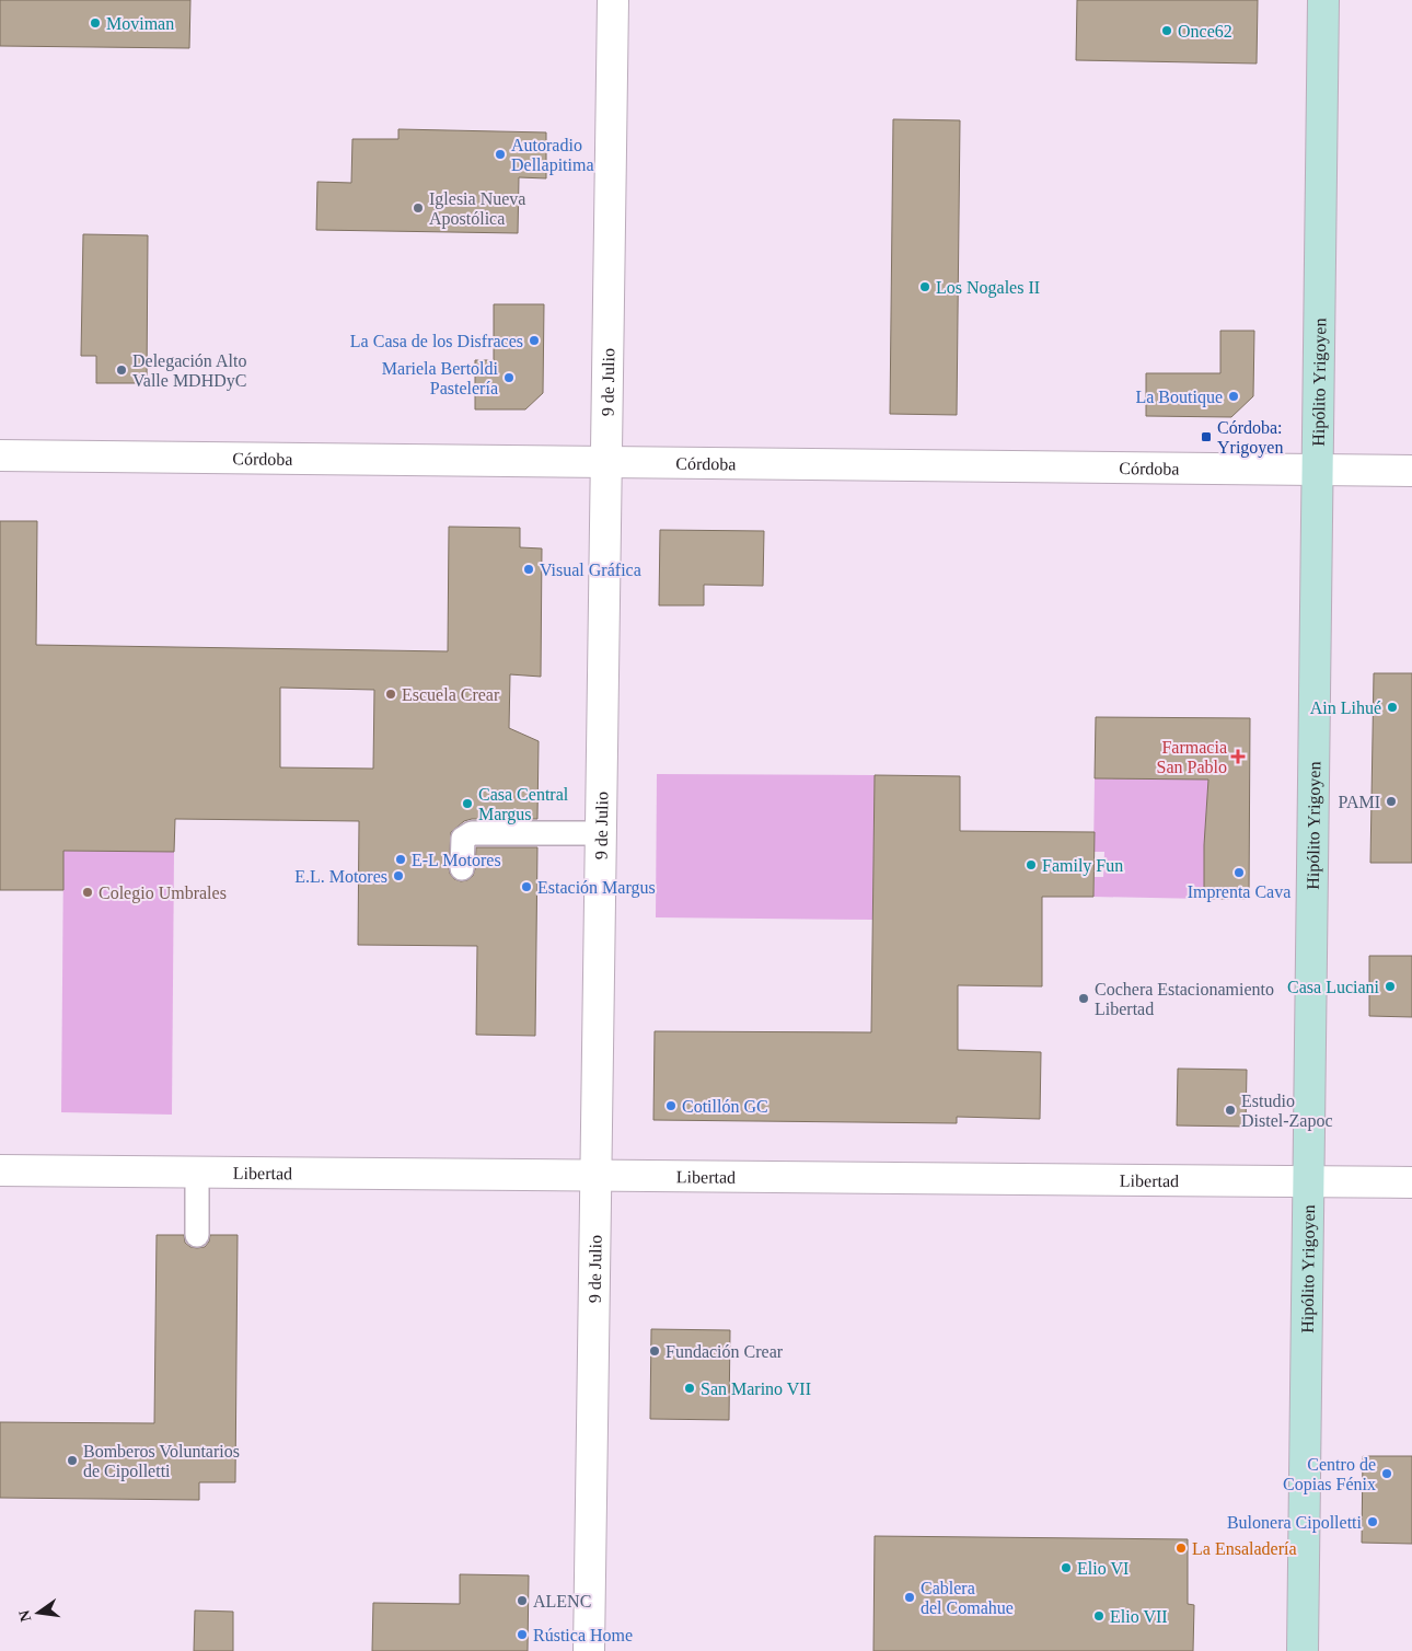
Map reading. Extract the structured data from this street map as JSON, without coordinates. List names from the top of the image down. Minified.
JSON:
{"streets":{"street":["9 de Julio","Hipólito Yrigoyen","Córdoba","Libertad"]},"crossings":[["9 de Julio","Córdoba"],["9 de Julio","Libertad"],["Hipólito Yrigoyen","Córdoba"],["Hipólito Yrigoyen","Libertad"]],"places":{"other":["Moviman","Once62","Autoradio Dellapitima","Iglesia Nueva Apostólica","Los Nogales II","La Casa de los Disfraces","Delegación Alto Valle MDHDyC","Mariela Bertoldi Pastelería","La Boutique","Visual Gráfica","Escuela Crear","Ain Lihué","PAMI","Casa Central Margus","E-L Motores","Family Fun","Imprenta Cava","E.L. Motores","Estación Margus","Colegio Umbrales","Casa Luciani","Cochera Estacionamiento Libertad","Cotillón GC","Estudio Distel-Zapoc","Fundación Crear","San Marino VII","Bomberos Voluntarios de Cipolletti","Centro de Copias Fénix","Bulonera Cipolletti","La Ensaladería","Elio VI","Cablera del Comahue","ALENC","Elio VII","Rústica Home"],"transit":["Córdoba: Yrigoyen"],"health":["Farmacia San Pablo"]},"north":"left"}
